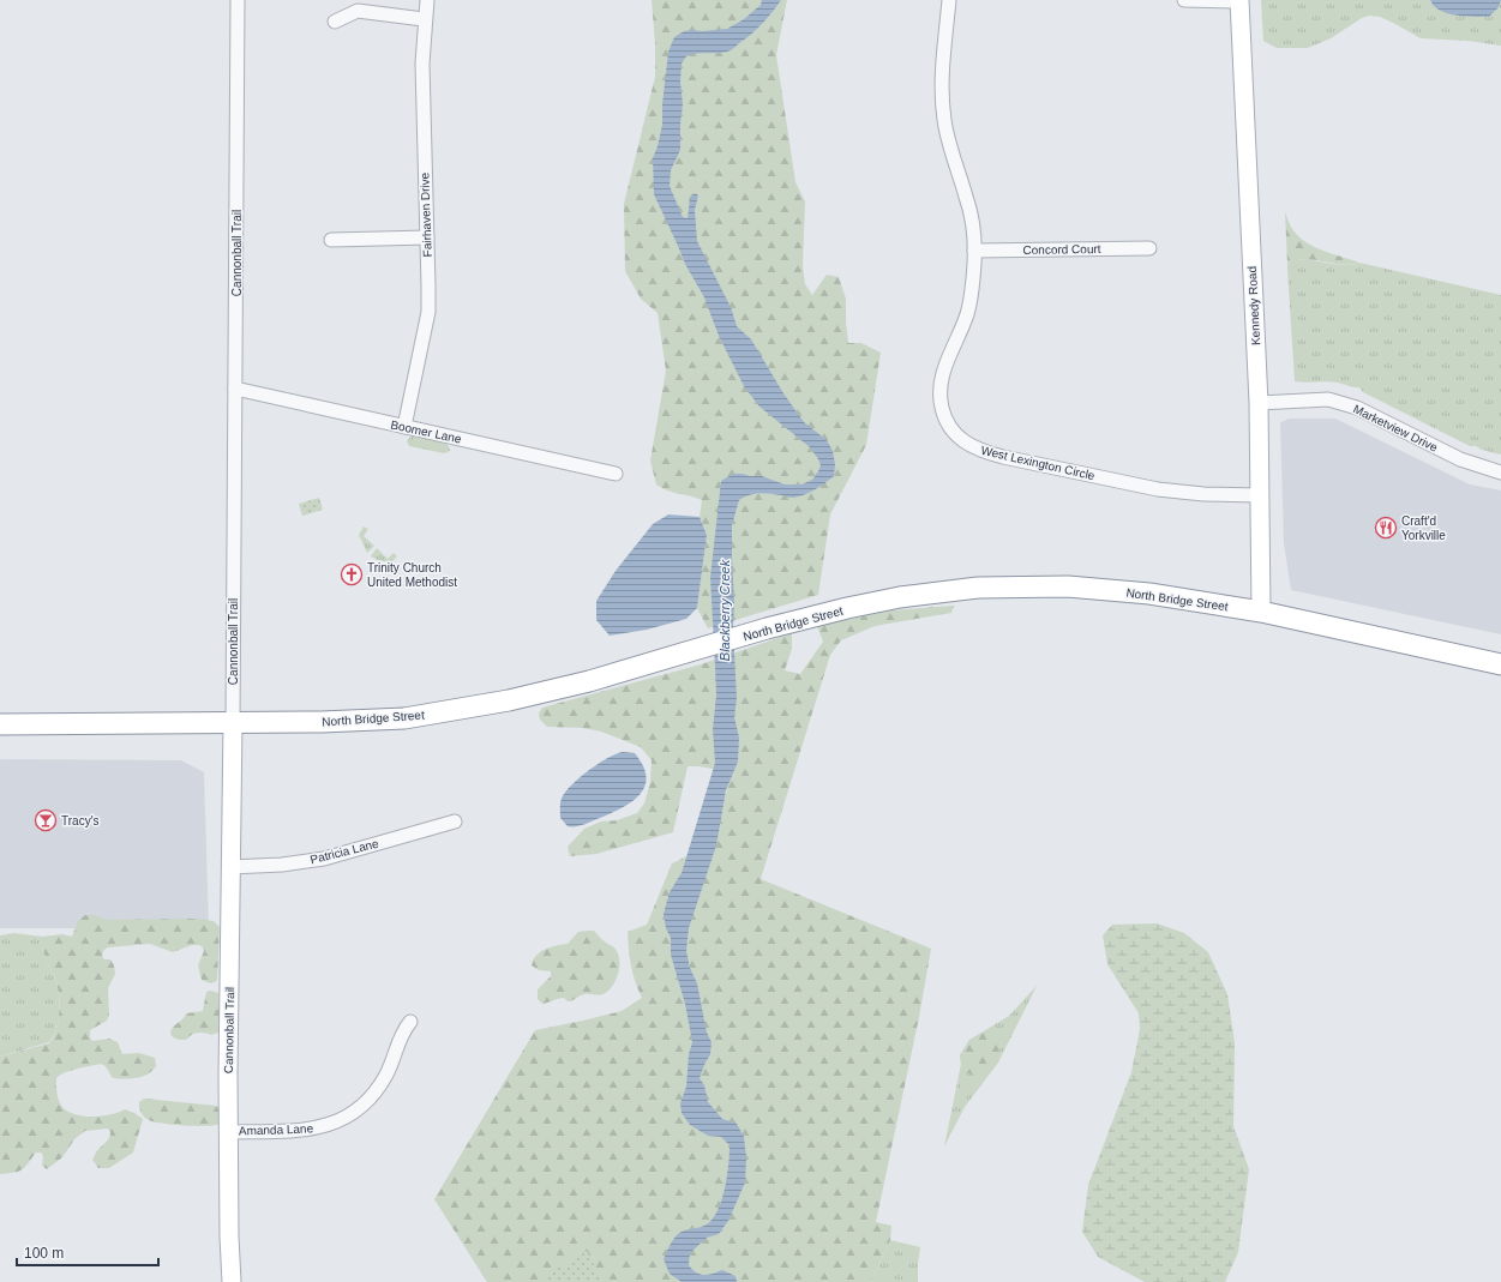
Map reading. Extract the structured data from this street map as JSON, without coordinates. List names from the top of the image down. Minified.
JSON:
{"streets":{"highway":["North Bridge Street"],"main road":["Cannonball Trail","Kennedy Road"],"street":["Fairhaven Drive","Concord Court","Marketview Drive","Boomer Lane","West Lexington Circle","Patricia Lane","Amanda Lane"]},"crossings":[["Fairhaven Drive","Boomer Lane"],["Concord Court","West Lexington Circle"],["Cannonball Trail","Boomer Lane"],["Cannonball Trail","North Bridge Street"],["Cannonball Trail","Patricia Lane"],["Cannonball Trail","Amanda Lane"],["Kennedy Road","Marketview Drive"],["Kennedy Road","West Lexington Circle"],["Kennedy Road","North Bridge Street"]],"water":["Blackberry Creek"],"places":{"restaurant":["Craft'd Yorkville"],"church":["Trinity Church United Methodist"],"bar":["Tracy's"]},"scale_bar":"100 m"}
